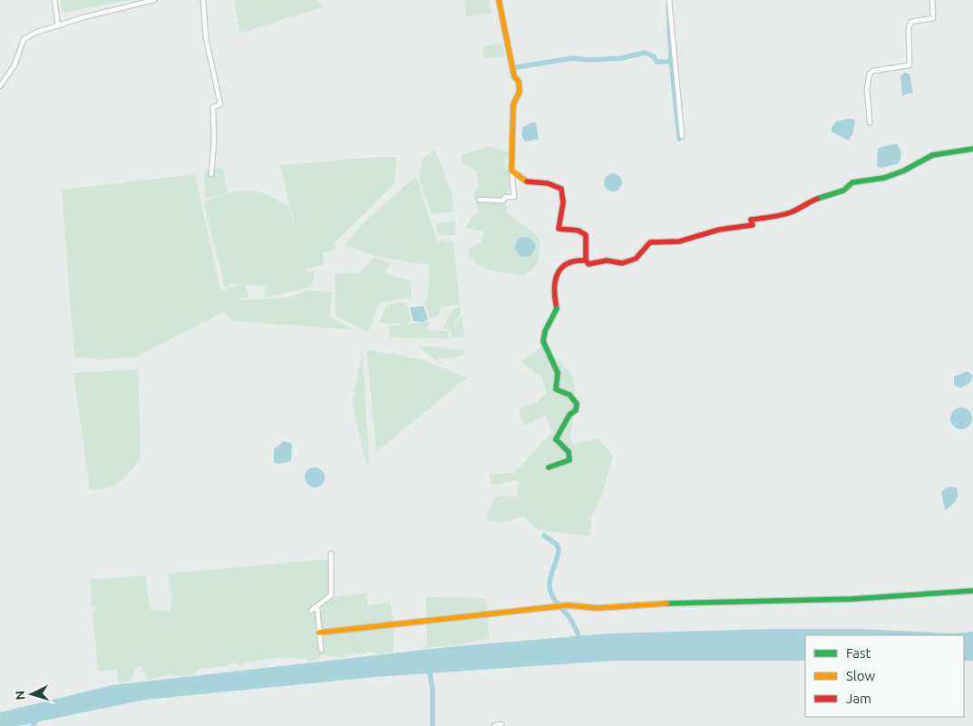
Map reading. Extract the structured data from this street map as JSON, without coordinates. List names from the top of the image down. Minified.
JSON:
{"legend":["Fast","Slow","Jam"],"north":"left"}
